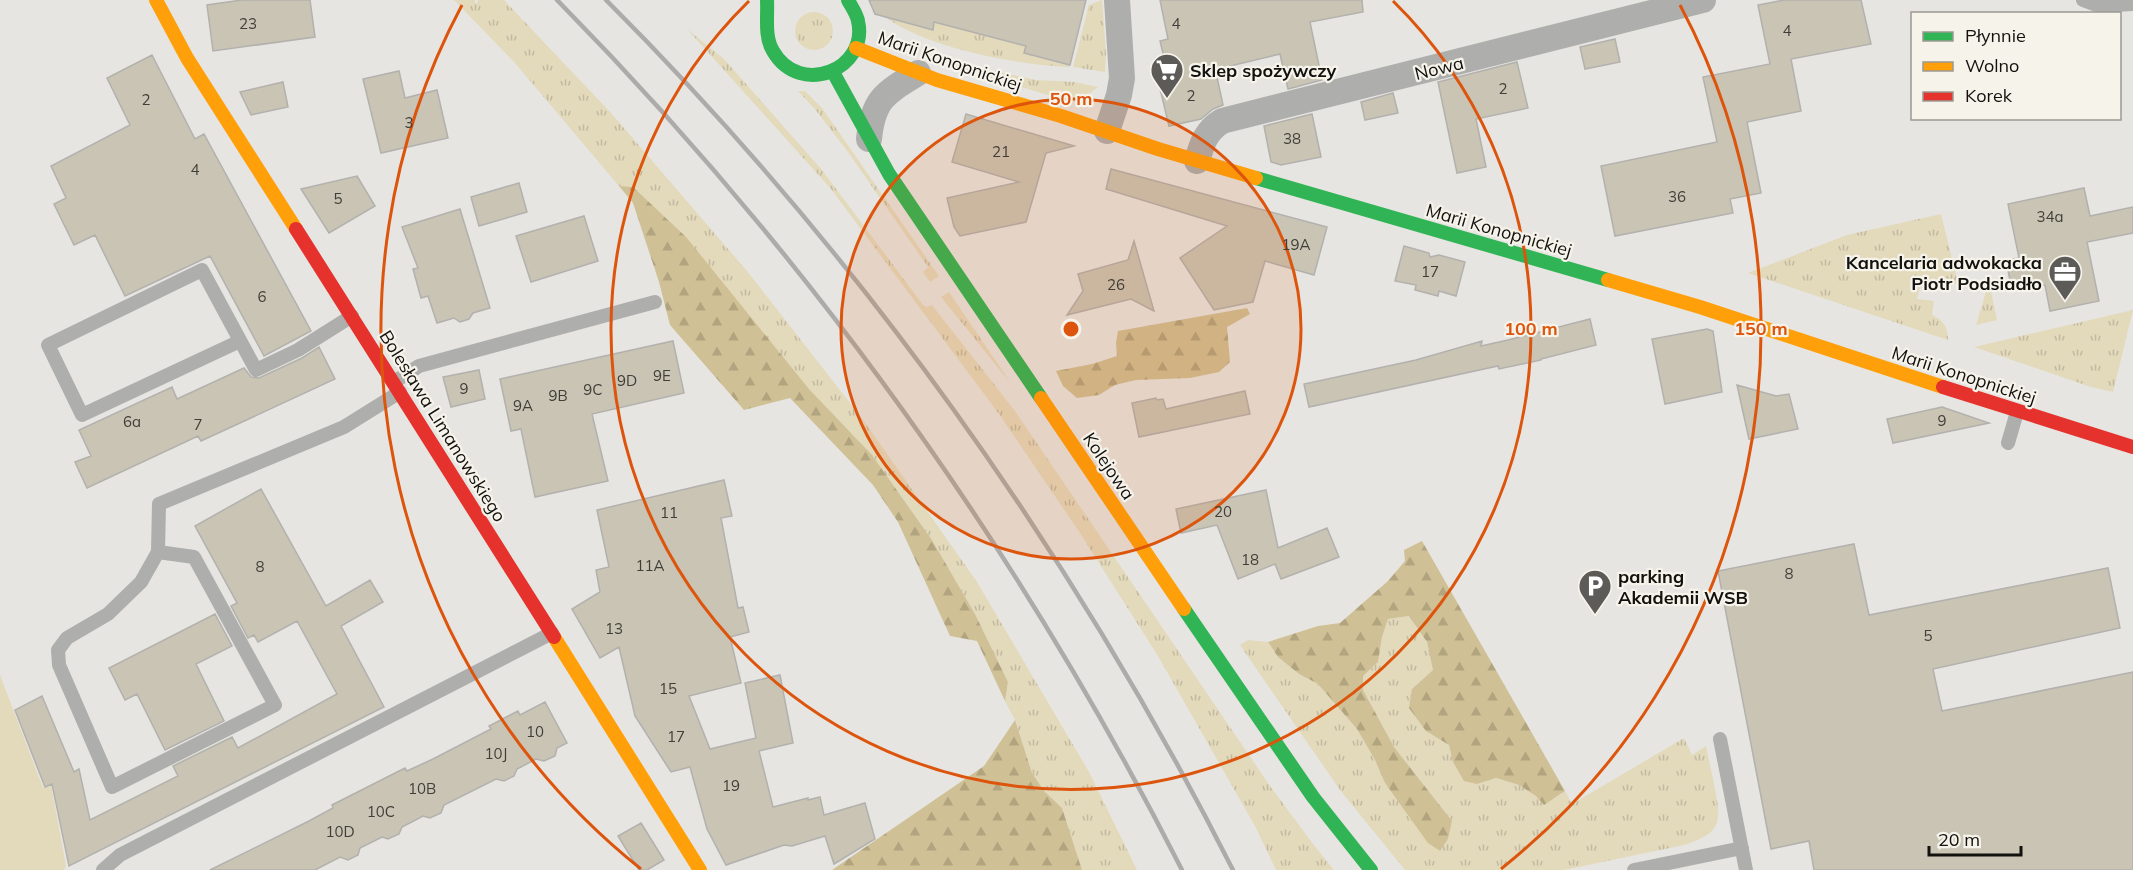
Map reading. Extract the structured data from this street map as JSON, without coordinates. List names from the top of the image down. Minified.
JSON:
{"streets":{"street":["Marii Konopnickiej","Nowa","Bolesława Limanowskiego","Kolejowa"]},"crossings":[["Marii Konopnickiej","Nowa"]],"places":{"supermarket":["Sklep spożywczy"],"office":["Kancelaria adwokacka Piotr Podsiadło"],"parking":["parking Akademii WSB"]},"house_numbers":["23","4","4","2","2","2","3","38","21","4","36","5","34a","19A","17","26","6","9E","9D","9","9C","9B","9A","9","6a","7","20","11","18","11A","8","8","13","5","15","10","17","10J","19","10B","10C","10D"],"legend":["Płynnie","Wolno","Korek"],"scale_bar":"20 m","rings":["50 m","100 m","150 m"]}
